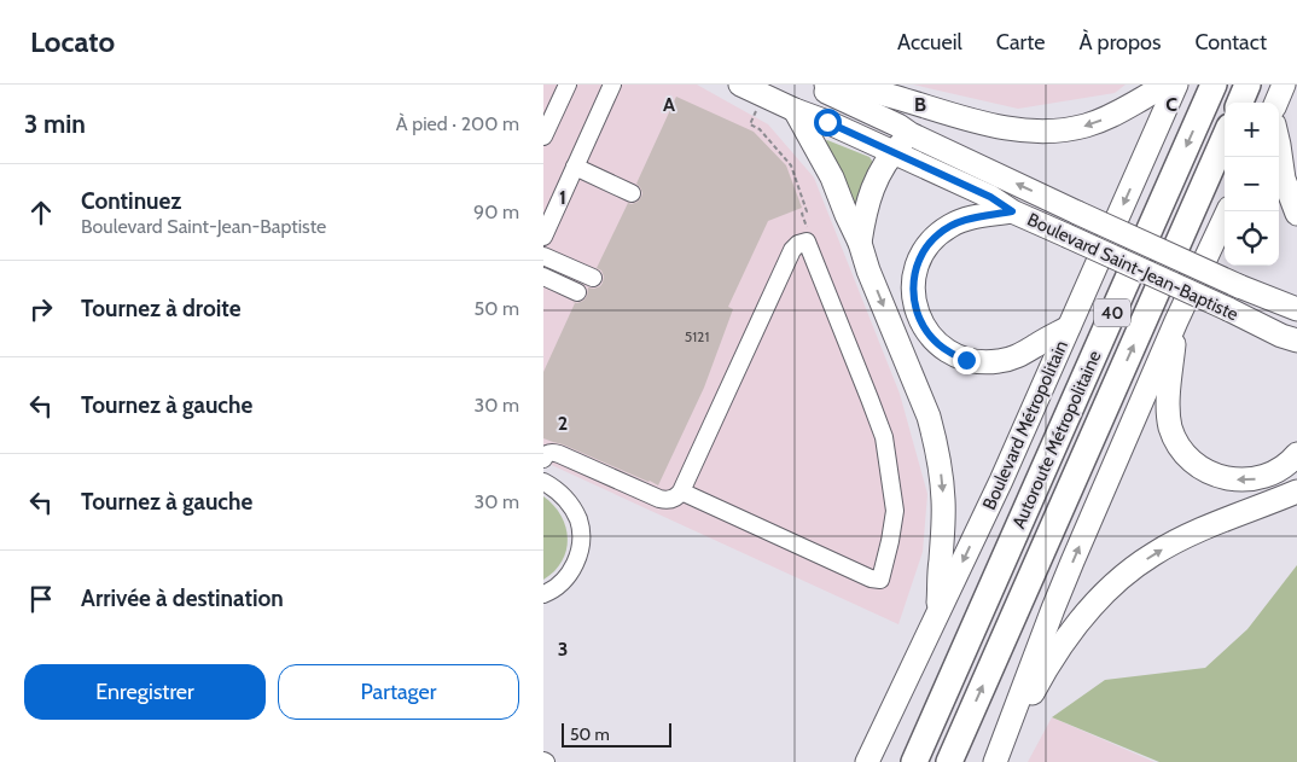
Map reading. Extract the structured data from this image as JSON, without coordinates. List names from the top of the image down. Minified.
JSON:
{"streets":{"highway":["40","Autoroute Métropolitaine"],"main road":["Boulevard Saint-Jean-Baptiste","Boulevard Métropolitain"]},"house_numbers":["5121"],"scale_bar":"50 m","page":{"header":"Locato","nav":["Accueil","Carte","À propos","Contact"],"heading":["3 min","À pied · 200 m"],"map_buttons":["+","−"],"list":[["Continuez","Boulevard Saint-Jean-Baptiste","90 m"],["Tournez à droite","50 m"],["Tournez à gauche","30 m"],["Tournez à gauche","30 m"],"Arrivée à destination"],"buttons":["Enregistrer","Partager"],"scale":"50 m"},"grid":{"columns":["A","B","C"],"rows":["1","2","3"]}}
